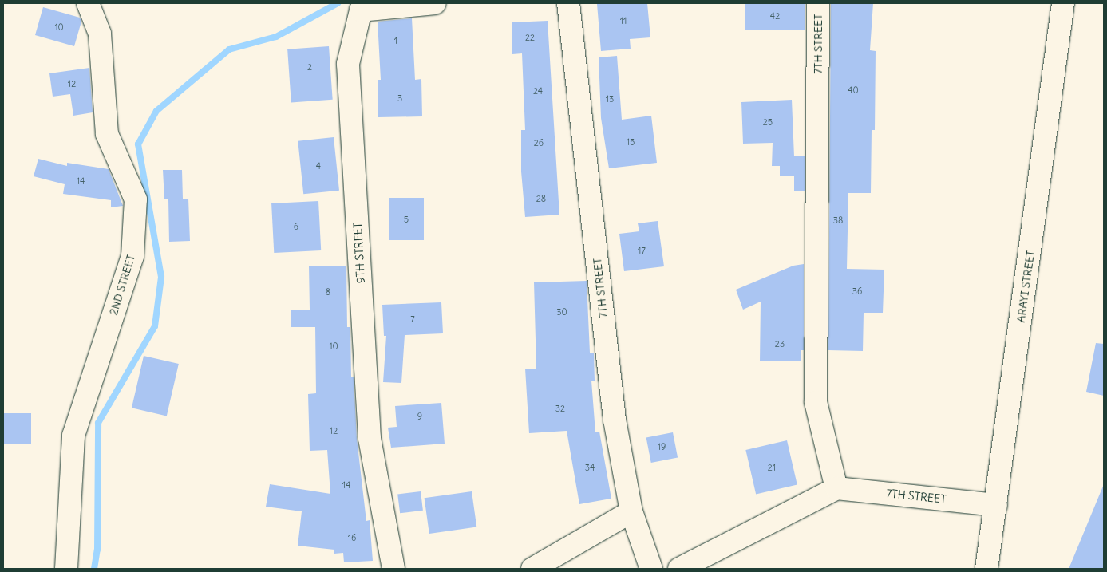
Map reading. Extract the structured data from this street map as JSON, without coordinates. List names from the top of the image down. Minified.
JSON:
{"streets":{"street":["7TH STREET","9TH STREET","2ND STREET","ARAYI STREET"]},"crossings":[["7TH STREET","ARAYI STREET"]],"house_numbers":["42","11","10","22","1","2","12","40","24","3","13","25","15","26","4","14","28","5","38","6","17","36","8","30","7","23","10","32","9","12","19","34","21","14","16"]}
